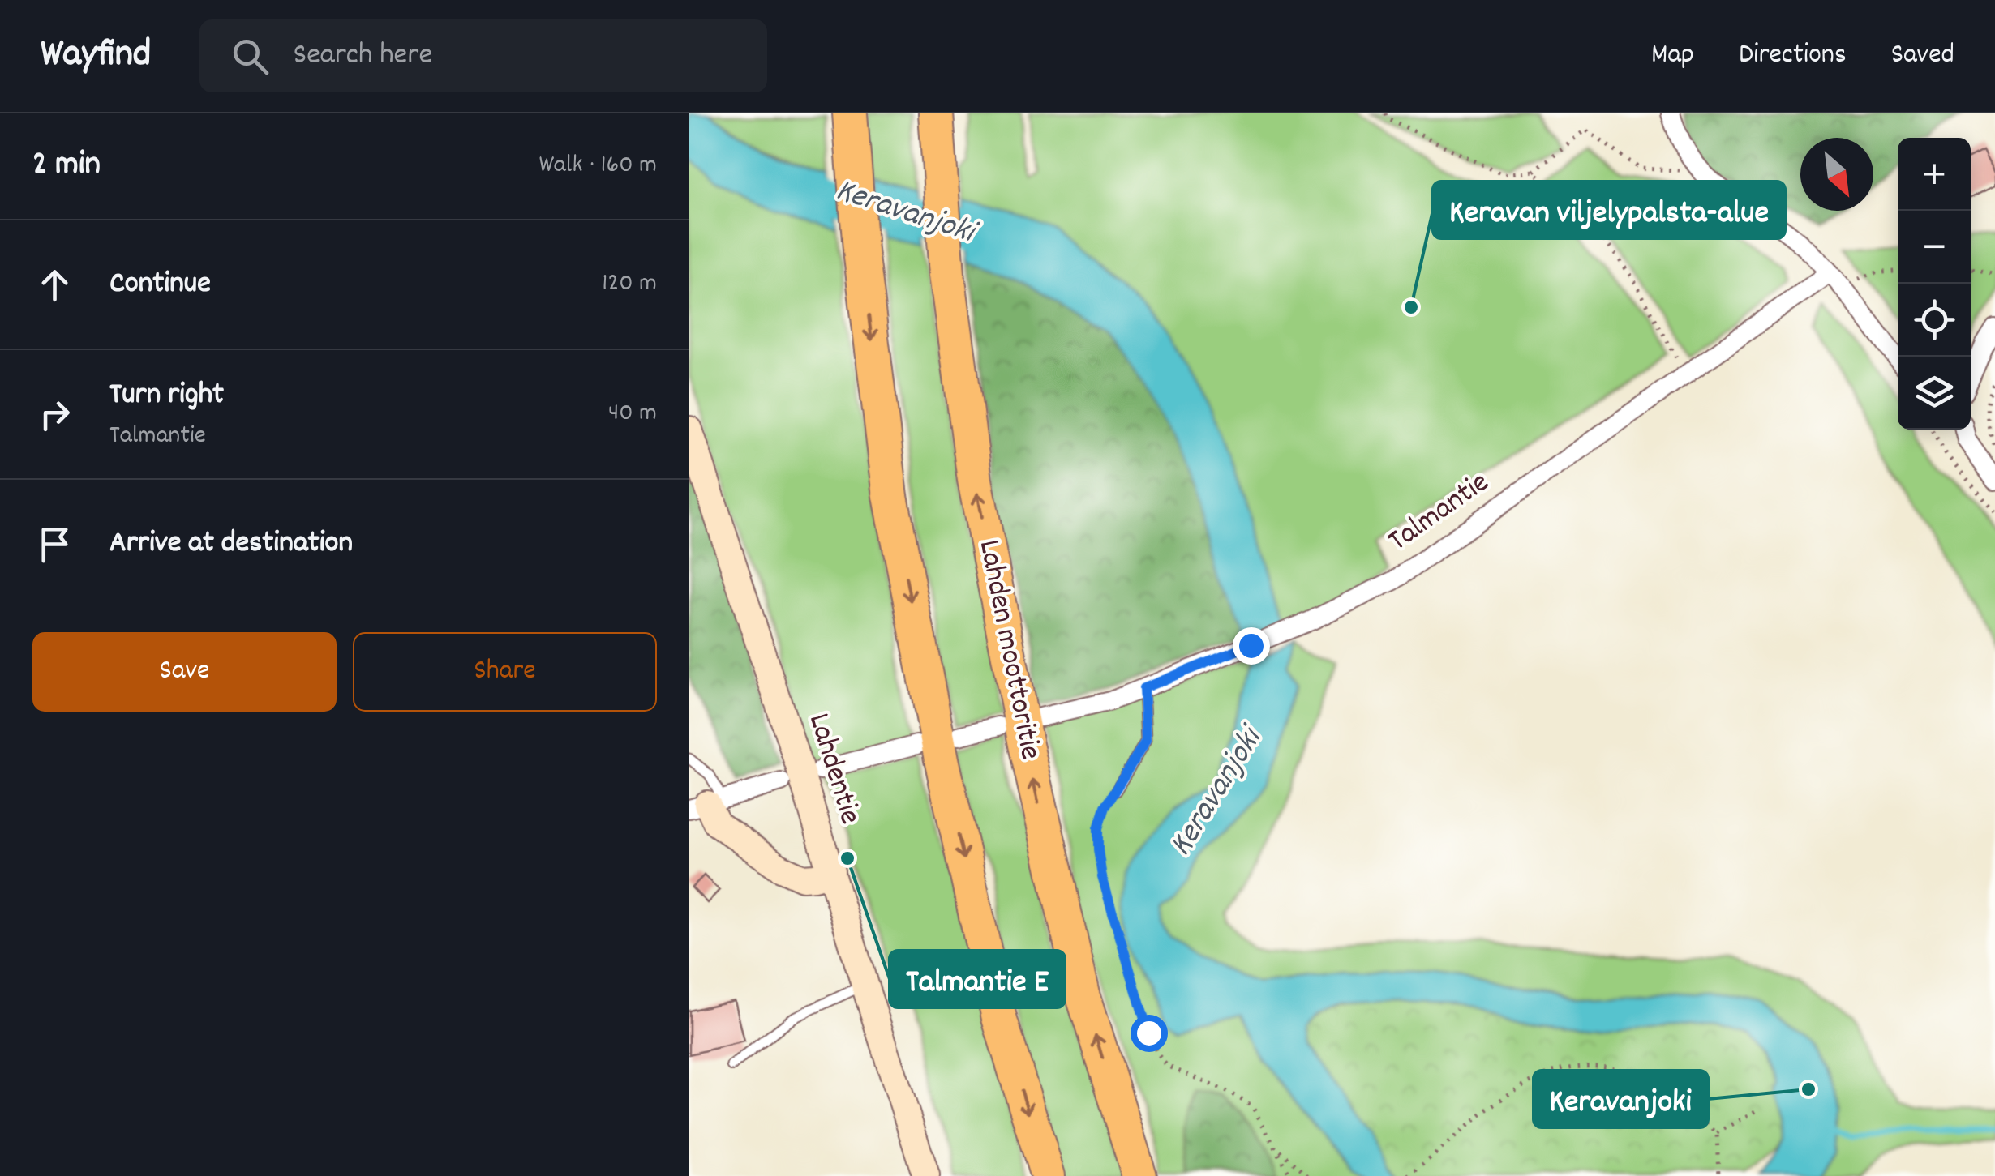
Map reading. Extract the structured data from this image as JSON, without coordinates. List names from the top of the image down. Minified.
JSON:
{"streets":{"highway":["Lahden moottoritie"],"main road":["Lahdentie"],"street":["Talmantie"]},"water":["Keravanjoki"],"places":["Keravan viljelypalsta-alue","Talmantie E","Keravanjoki"],"north":"bottom right","page":{"header":"Wayfind","search":"Search here","nav":["Map","Directions","Saved"],"heading":["2 min","Walk · 160 m"],"map_buttons":["+","−"],"list":[["Continue","120 m"],["Turn right","Talmantie","40 m"],"Arrive at destination"],"buttons":["Save","Share"]}}
